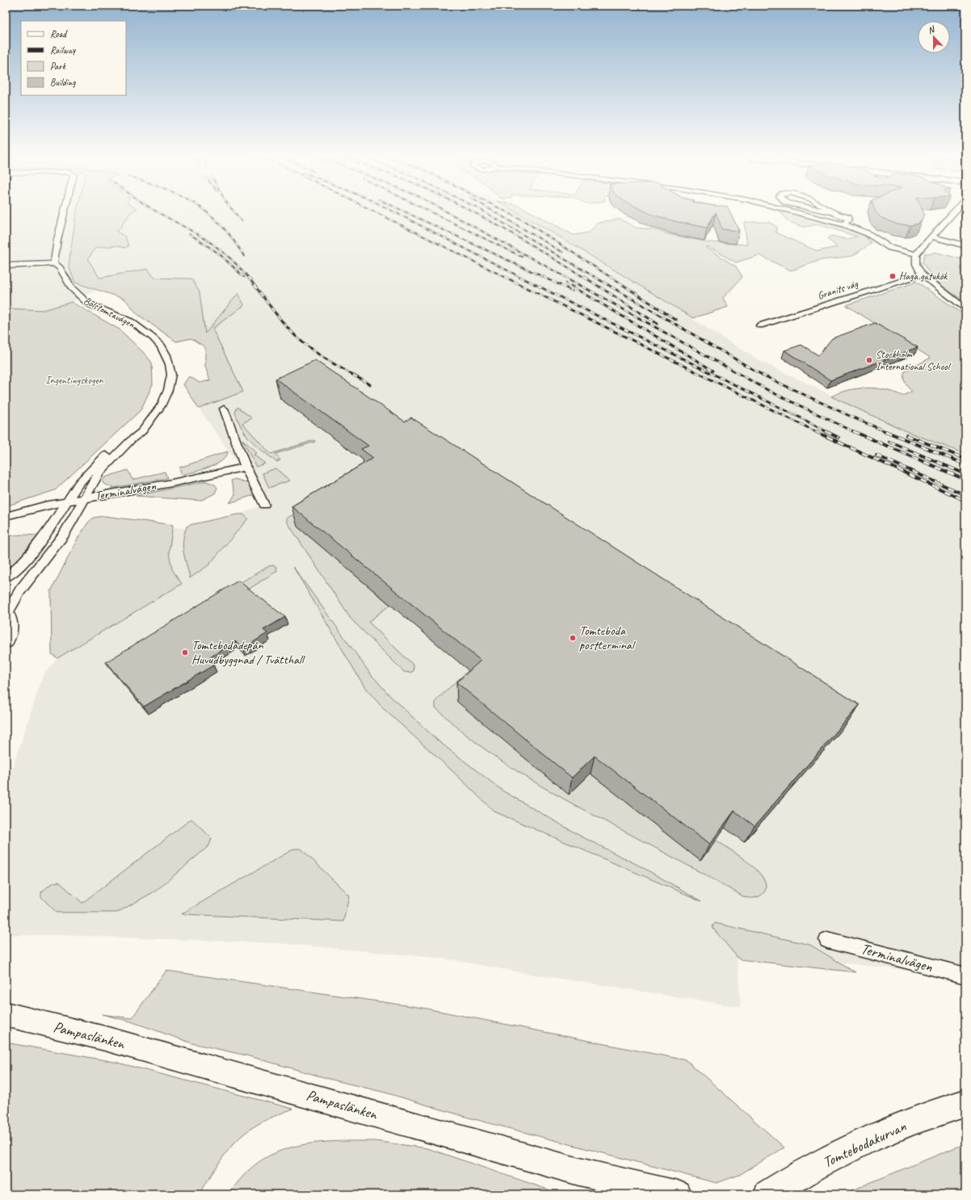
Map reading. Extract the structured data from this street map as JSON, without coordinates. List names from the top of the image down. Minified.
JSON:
{"streets":{"highway":["Tomtebodakurvan"],"main road":["Pampaslänken"],"street":["Granits väg","Bolstomtavägen","Terminalvägen"]},"crossings":[["Bolstomtavägen","Terminalvägen"]],"parks":["Ingentingskogen"],"places":["Haga gatukök","Stockholm International School","Tomteboda postterminal","Tomtebodadepån Huvudbyggnad / Tvätthall"],"legend":["Road","Railway","Park","Building"],"north":"top"}
